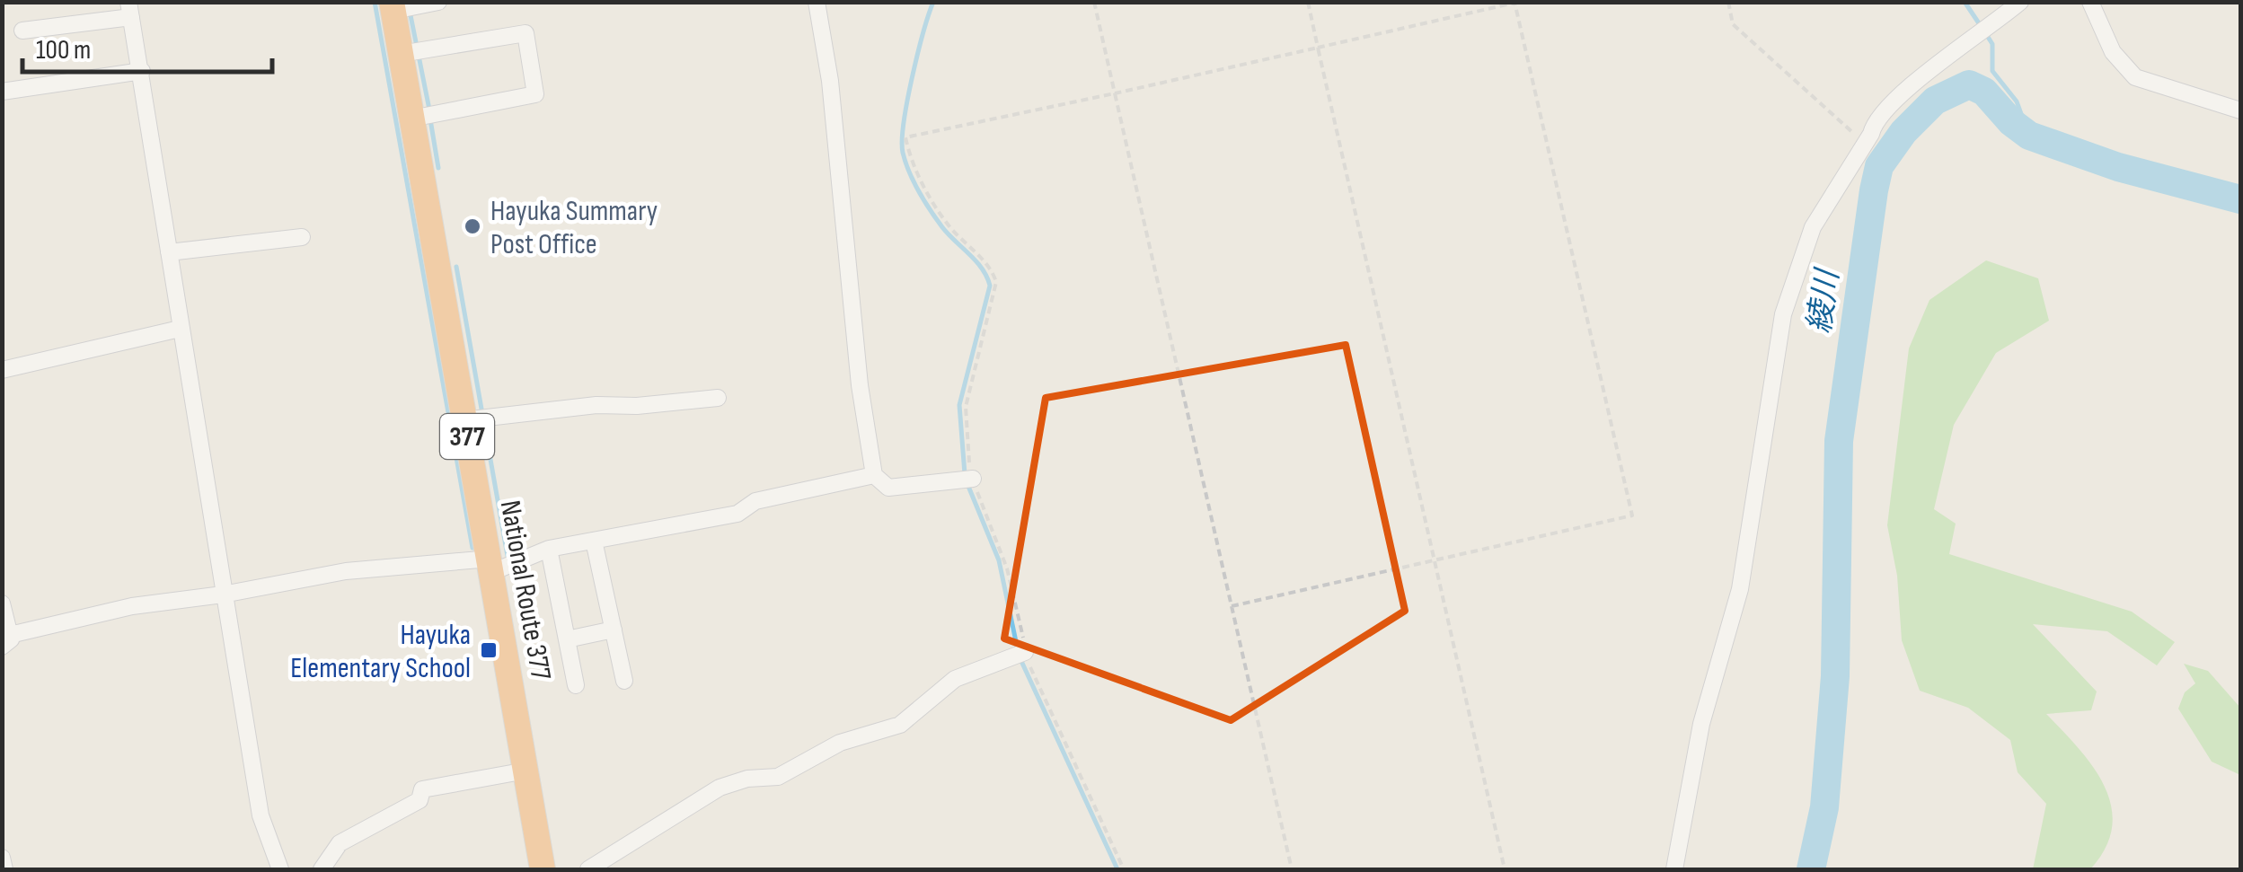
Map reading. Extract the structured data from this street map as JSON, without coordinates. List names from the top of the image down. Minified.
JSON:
{"streets":{"highway":["377","National Route 377"]},"water":["綾川"],"places":{"other":["Hayuka Summary Post Office"],"transit":["Hayuka Elementary School"]},"scale_bar":"100 m"}
